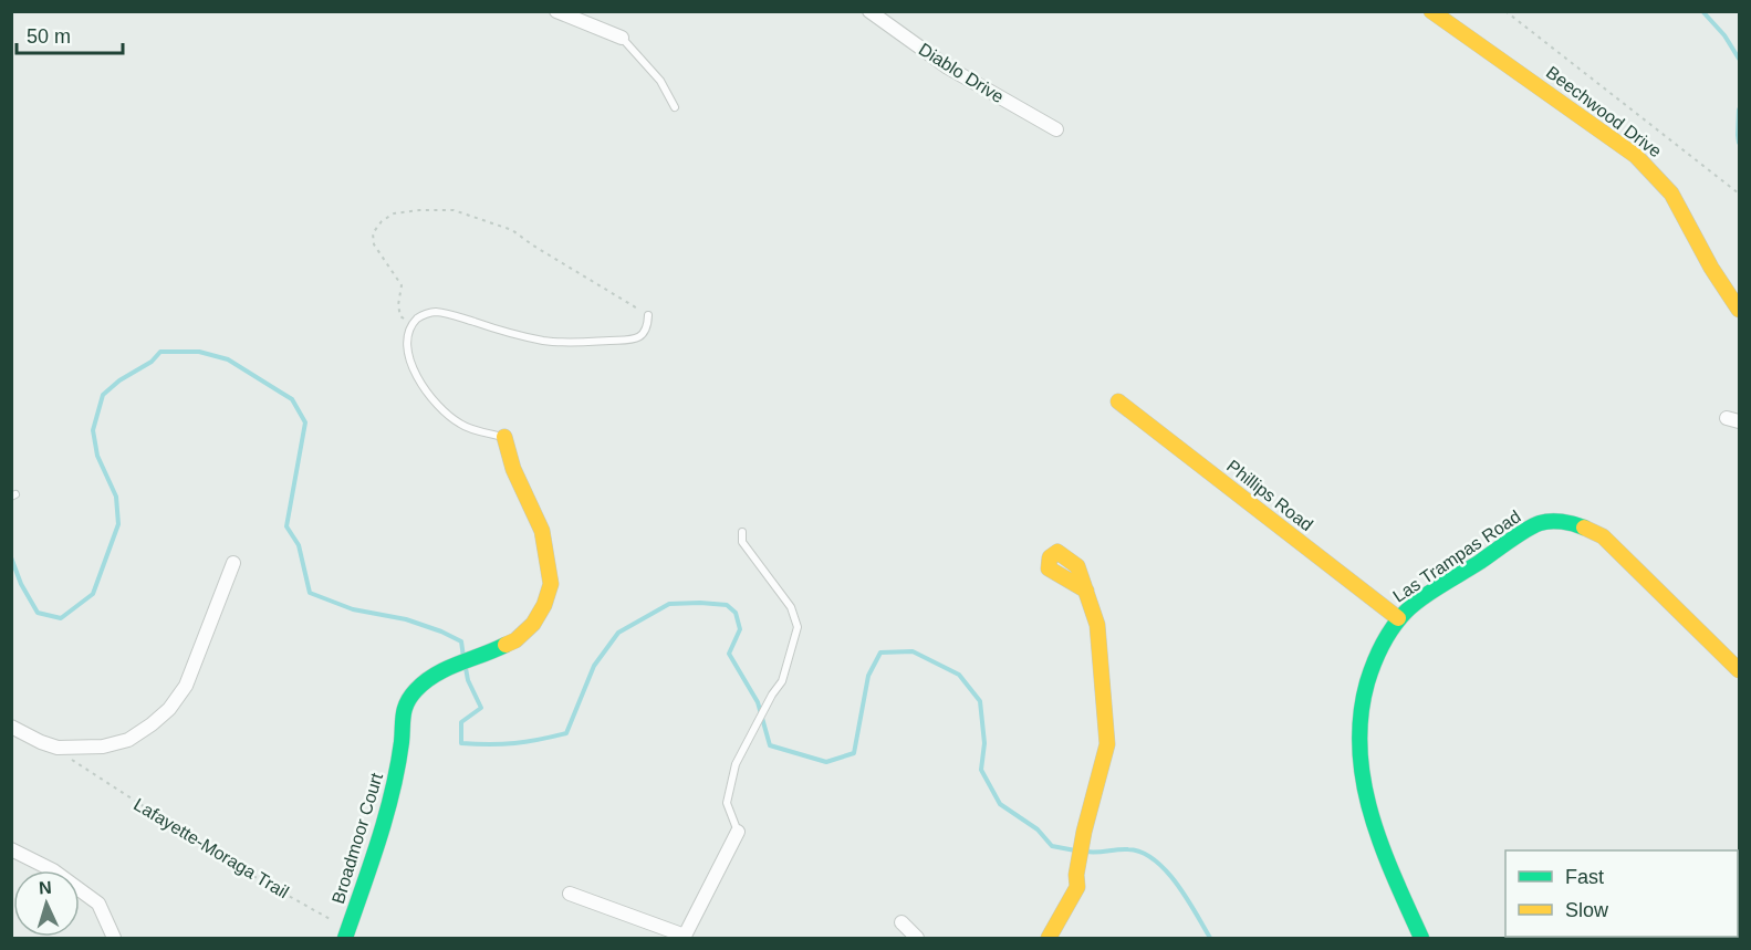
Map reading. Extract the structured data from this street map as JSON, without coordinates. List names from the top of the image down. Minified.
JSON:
{"streets":{"street":["Diablo Drive","Beechwood Drive","Phillips Road","Las Trampas Road","Broadmoor Court"],"path":["Lafayette-Moraga Trail"]},"crossings":[["Phillips Road","Las Trampas Road"],["Broadmoor Court","Lafayette-Moraga Trail"]],"legend":["Fast","Slow"],"scale_bar":"50 m","north":"top"}
